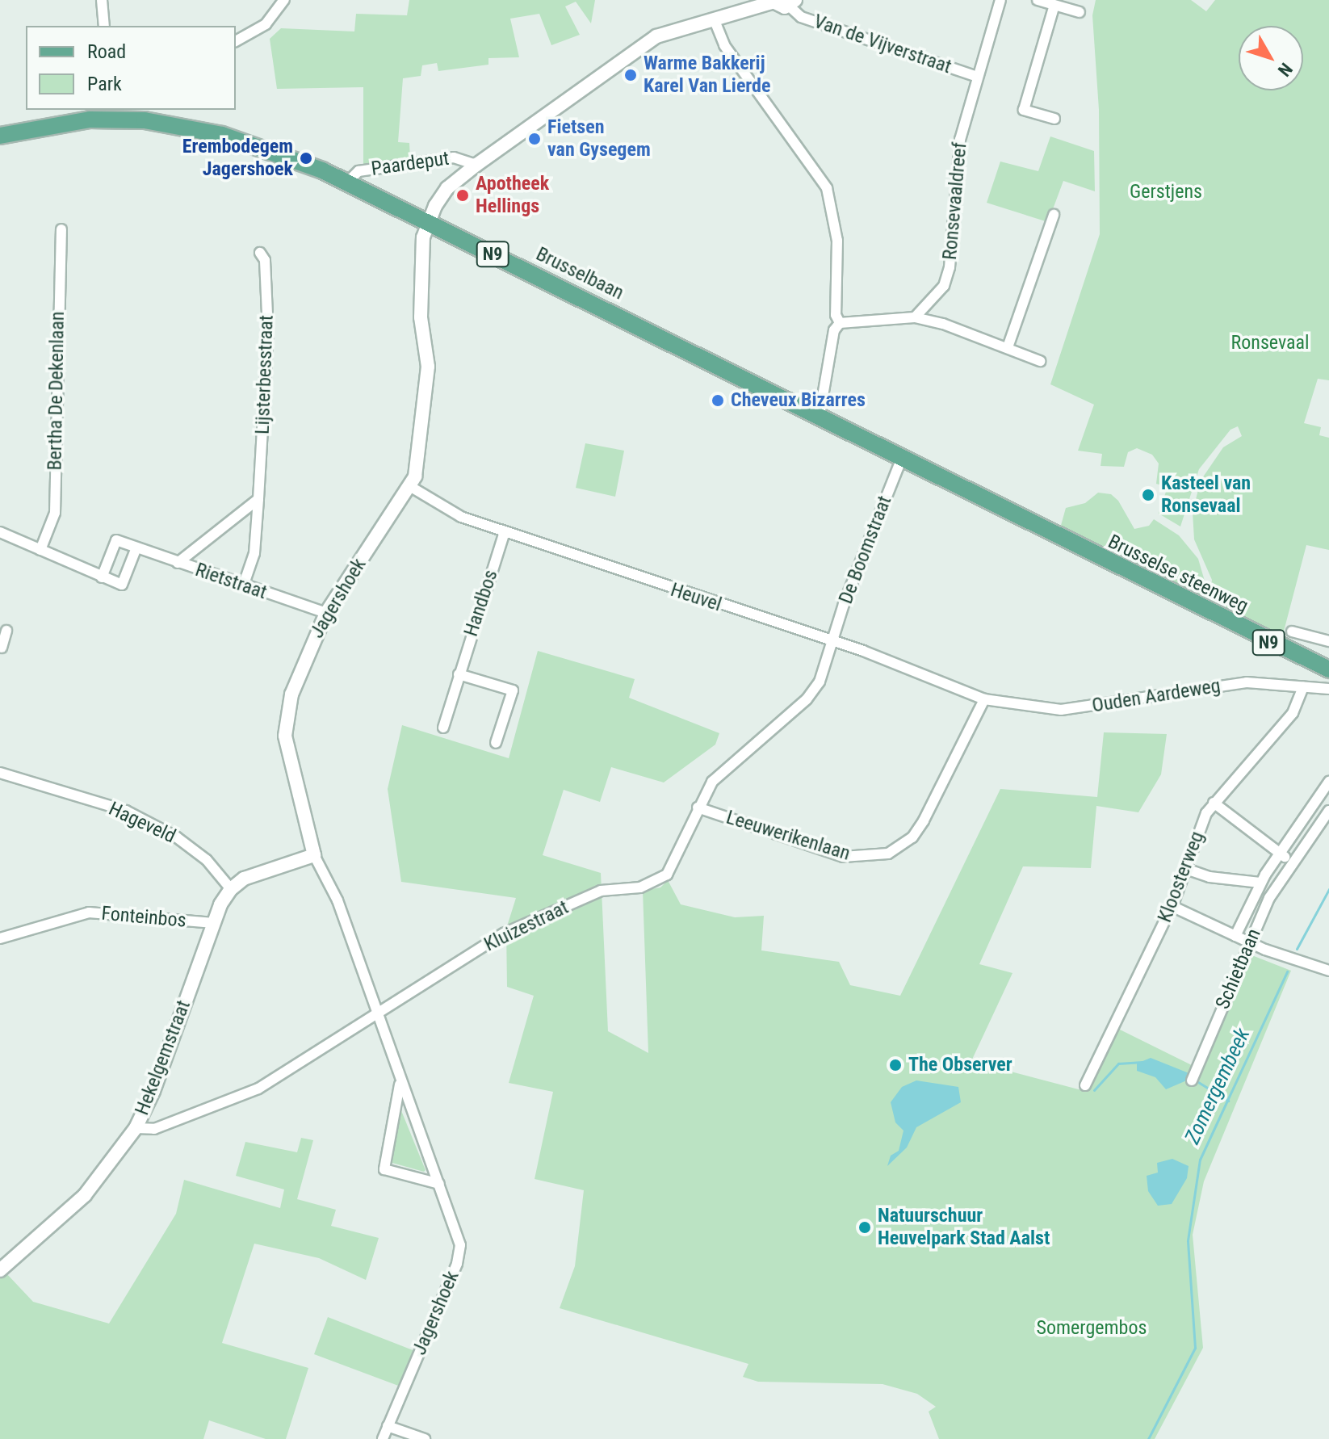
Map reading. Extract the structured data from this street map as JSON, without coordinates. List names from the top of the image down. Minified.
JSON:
{"streets":{"main road":["N9","Brusselbaan","Brusselse steenweg"],"street":["Van de Vijverstraat","Paardeput","Ronsevaaldreef","Lijsterbesstraat","Bertha De Dekenlaan","De Boomstraat","Rietstraat","Heuvel","Jagershoek","Handbos","Ouden Aardeweg","Hageveld","Leeuwerikenlaan","Kloosterweg","Fonteinbos","Kluizestraat","Schietbaan","Hekelgemstraat"]},"crossings":[["Van de Vijverstraat","Ronsevaaldreef"],["Paardeput","Brusselbaan"],["Brusselbaan","De Boomstraat"],["Brusselbaan","Brusselse steenweg"],["Brusselbaan","Jagershoek"],["Lijsterbesstraat","Rietstraat"],["De Boomstraat","Heuvel"],["De Boomstraat","Kluizestraat"],["Rietstraat","Jagershoek"],["Heuvel","Jagershoek"],["Heuvel","Handbos"],["Heuvel","Ouden Aardeweg"],["Heuvel","Leeuwerikenlaan"],["Heuvel","Kluizestraat"],["Jagershoek","Kluizestraat"],["Ouden Aardeweg","Leeuwerikenlaan"],["Ouden Aardeweg","Kloosterweg"],["Hageveld","Hekelgemstraat"],["Leeuwerikenlaan","Kluizestraat"],["Fonteinbos","Hekelgemstraat"],["Kluizestraat","Hekelgemstraat"]],"water":["Zomergembeek"],"parks":["Gerstjens","Ronsevaal","Somergembos"],"places":["Warme Bakkerij Karel Van Lierde","Fietsen van Gysegem","Erembodegem Jagershoek","Apotheek Hellings","Cheveux Bizarres","Kasteel van Ronsevaal","The Observer","Natuurschuur Heuvelpark Stad Aalst"],"legend":["Road","Park"],"north":"bottom right"}
